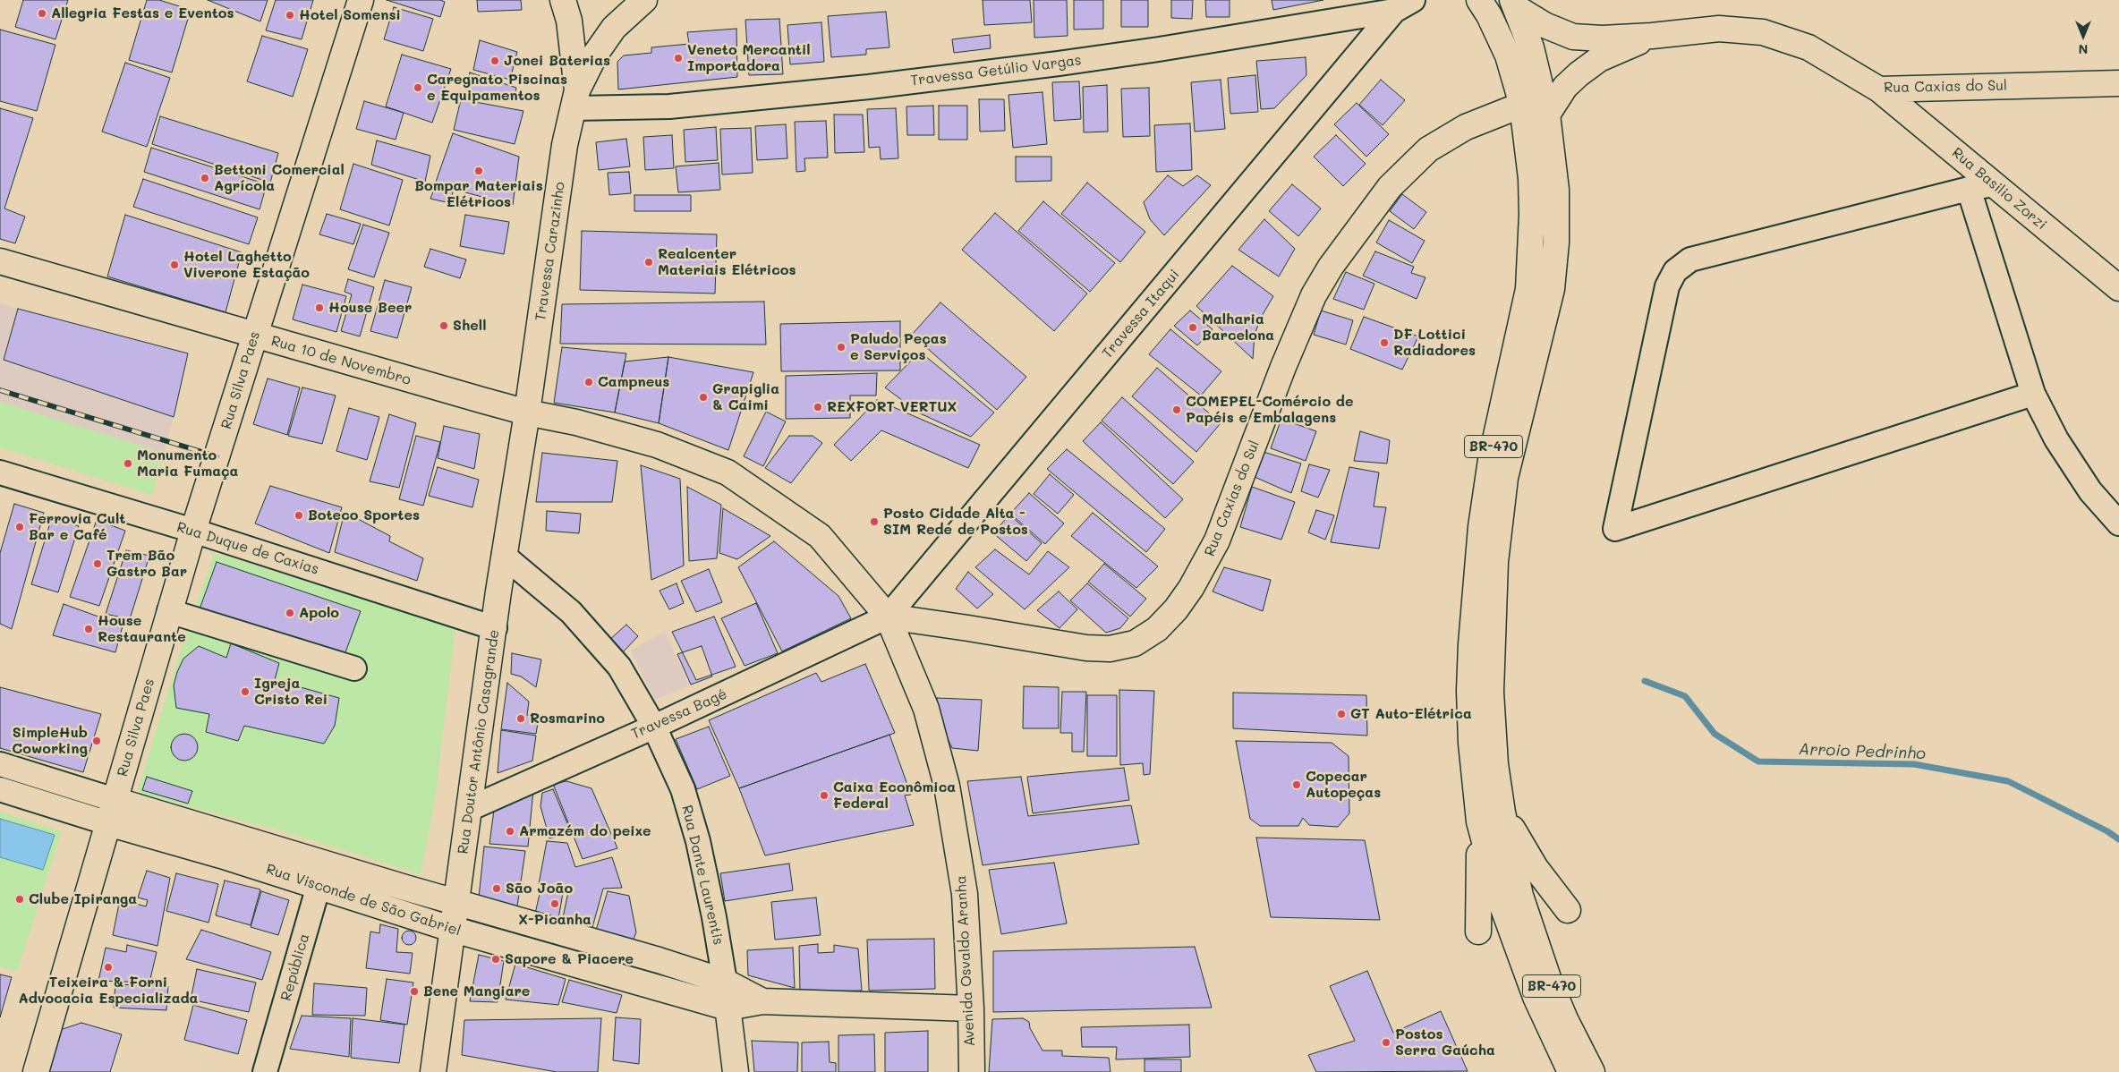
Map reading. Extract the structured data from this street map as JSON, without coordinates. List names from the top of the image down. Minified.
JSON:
{"streets":{"main road":["Rua Caxias do Sul","Rua Basilio Zorzi","Travessa Carazinho","Rua 10 de Novembro","Rua Silva Paes","BR-470","Rua Doutor Antônio Casagrande","Rua Dante Laurentis","Rua Visconde de São Gabriel","Avenida Osvaldo Aranha"],"street":["Travessa Getúlio Vargas","Travessa Itaqui","Rua Duque de Caxias","Travessa Bagé","República"]},"crossings":[["Travessa Getúlio Vargas","Travessa Carazinho"],["Travessa Getúlio Vargas","Travessa Itaqui"],["Rua Caxias do Sul","Rua Basilio Zorzi"],["Rua Caxias do Sul","Travessa Itaqui"],["Rua Caxias do Sul","BR-470"],["Rua Caxias do Sul","Travessa Bagé"],["Rua Caxias do Sul","Avenida Osvaldo Aranha"],["Travessa Carazinho","Rua 10 de Novembro"],["Travessa Carazinho","Rua Doutor Antônio Casagrande"],["Travessa Carazinho","Avenida Osvaldo Aranha"],["Travessa Itaqui","Travessa Bagé"],["Travessa Itaqui","Avenida Osvaldo Aranha"],["Rua 10 de Novembro","Rua Silva Paes"],["Rua 10 de Novembro","Rua Doutor Antônio Casagrande"],["Rua 10 de Novembro","Avenida Osvaldo Aranha"],["Rua Silva Paes","Rua Duque de Caxias"],["Rua Silva Paes","Rua Visconde de São Gabriel"],["Rua Duque de Caxias","Rua Doutor Antônio Casagrande"],["Travessa Bagé","Rua Doutor Antônio Casagrande"],["Travessa Bagé","Rua Dante Laurentis"],["Travessa Bagé","Avenida Osvaldo Aranha"],["Rua Doutor Antônio Casagrande","Rua Dante Laurentis"],["Rua Doutor Antônio Casagrande","Rua Visconde de São Gabriel"],["Rua Doutor Antônio Casagrande","Avenida Osvaldo Aranha"],["Rua Dante Laurentis","Rua Visconde de São Gabriel"],["Rua Visconde de São Gabriel","República"]],"water":["Arroio Pedrinho"],"places":["Allegria Festas e Eventos","Hotel Somensi","Veneto Mercantil Importadora","Jonei Baterias","Caregnato Piscinas e Equipamentos","Bompar Materiais Elétricos","Bettoni Comercial Agrícola","Realcenter Materiais Elétricos","Hotel Laghetto Viverone Estação","House Beer","Shell","Malharia Barcelona","DF Lottici Radiadores","Paludo Peças e Serviços","Campneus","Grapiglia & Caimi","REXFORT VERTUX","COMEPEL-Comércio de Papéis e Embalagens","Monumento Maria Fumaça","Boteco Sportes","Posto Cidade Alta - SIM Rede de Postos","Ferrovia Cult Bar e Café","Trem Bão Gastro Bar","Apolo","House Restaurante","Igreja Cristo Rei","GT Auto-Elétrica","Rosmarino","SimpleHub Coworking","Copecar Autopeças","Caixa Econômica Federal","Armazém do peixe","São João","Clube Ipiranga","X-Picanha","Sapore & Piacere","Teixeira & Forni Advocacia Especializada","Bene Mangiare","Postos Serra Gaúcha"],"north":"bottom"}
